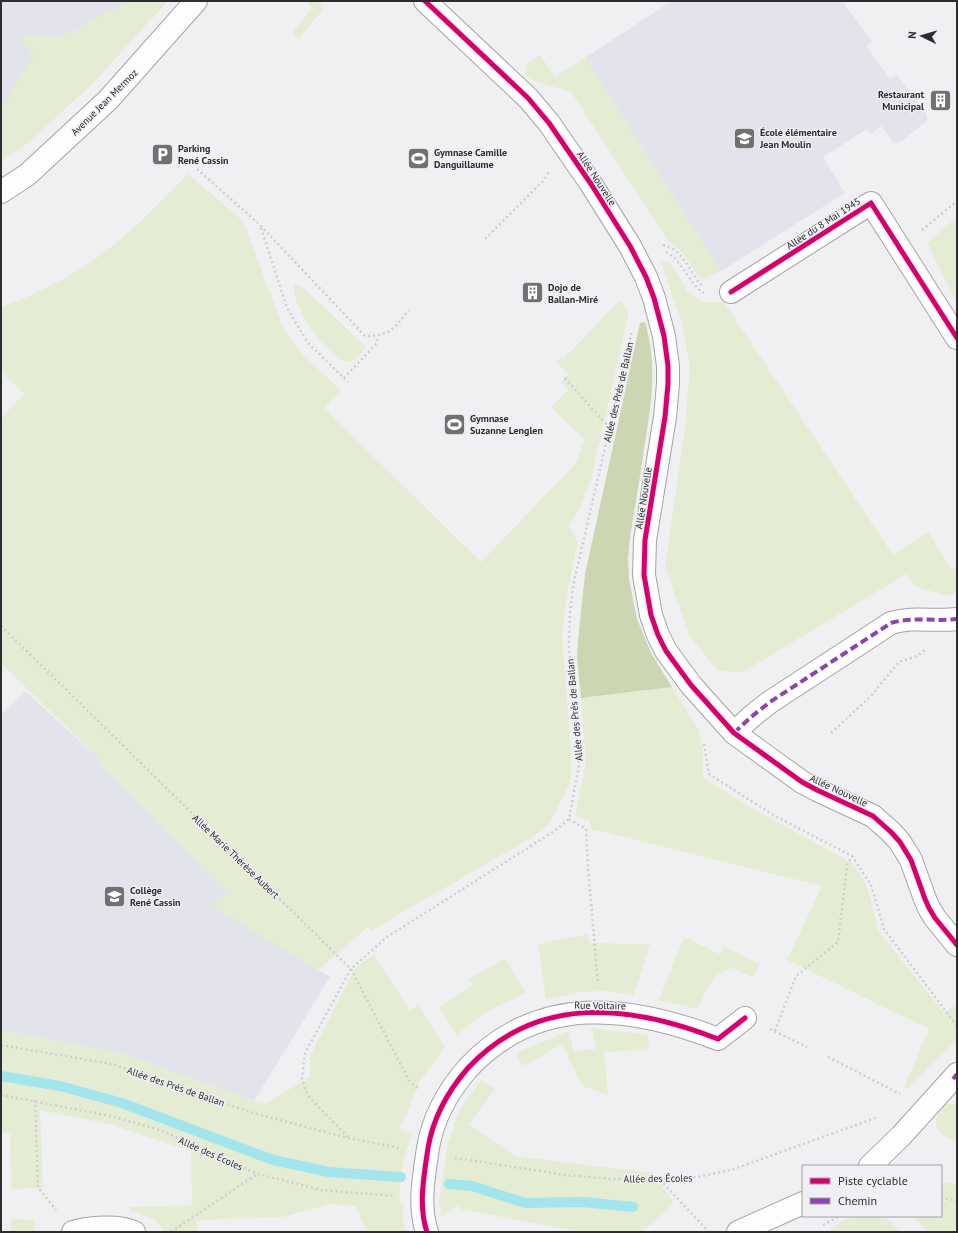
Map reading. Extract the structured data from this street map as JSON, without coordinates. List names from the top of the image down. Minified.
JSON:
{"streets":{"street":["Avenue Jean Mermoz","Allée Nouvelle","Allée du 8 Mai 1945","Rue Voltaire"],"path":["Allée des Prés de Ballan","Allée Marie Thérèse Aubert","Allée des Écoles"]},"crossings":[["Allée Nouvelle","Allée des Prés de Ballan"],["Allée des Prés de Ballan","Rue Voltaire"],["Allée des Prés de Ballan","Allée des Écoles"],["Allée Marie Thérèse Aubert","Rue Voltaire"],["Rue Voltaire","Allée des Écoles"]],"places":{"building":["Restaurant Municipal","Dojo de Ballan-Miré"],"school or university":["École élémentaire Jean Moulin","Collège René Cassin"],"parking":["Parking René Cassin"],"sports":["Gymnase Camille Danguillaume","Gymnase Suzanne Lenglen"]},"legend":["Piste cyclable","Chemin"],"north":"left"}
